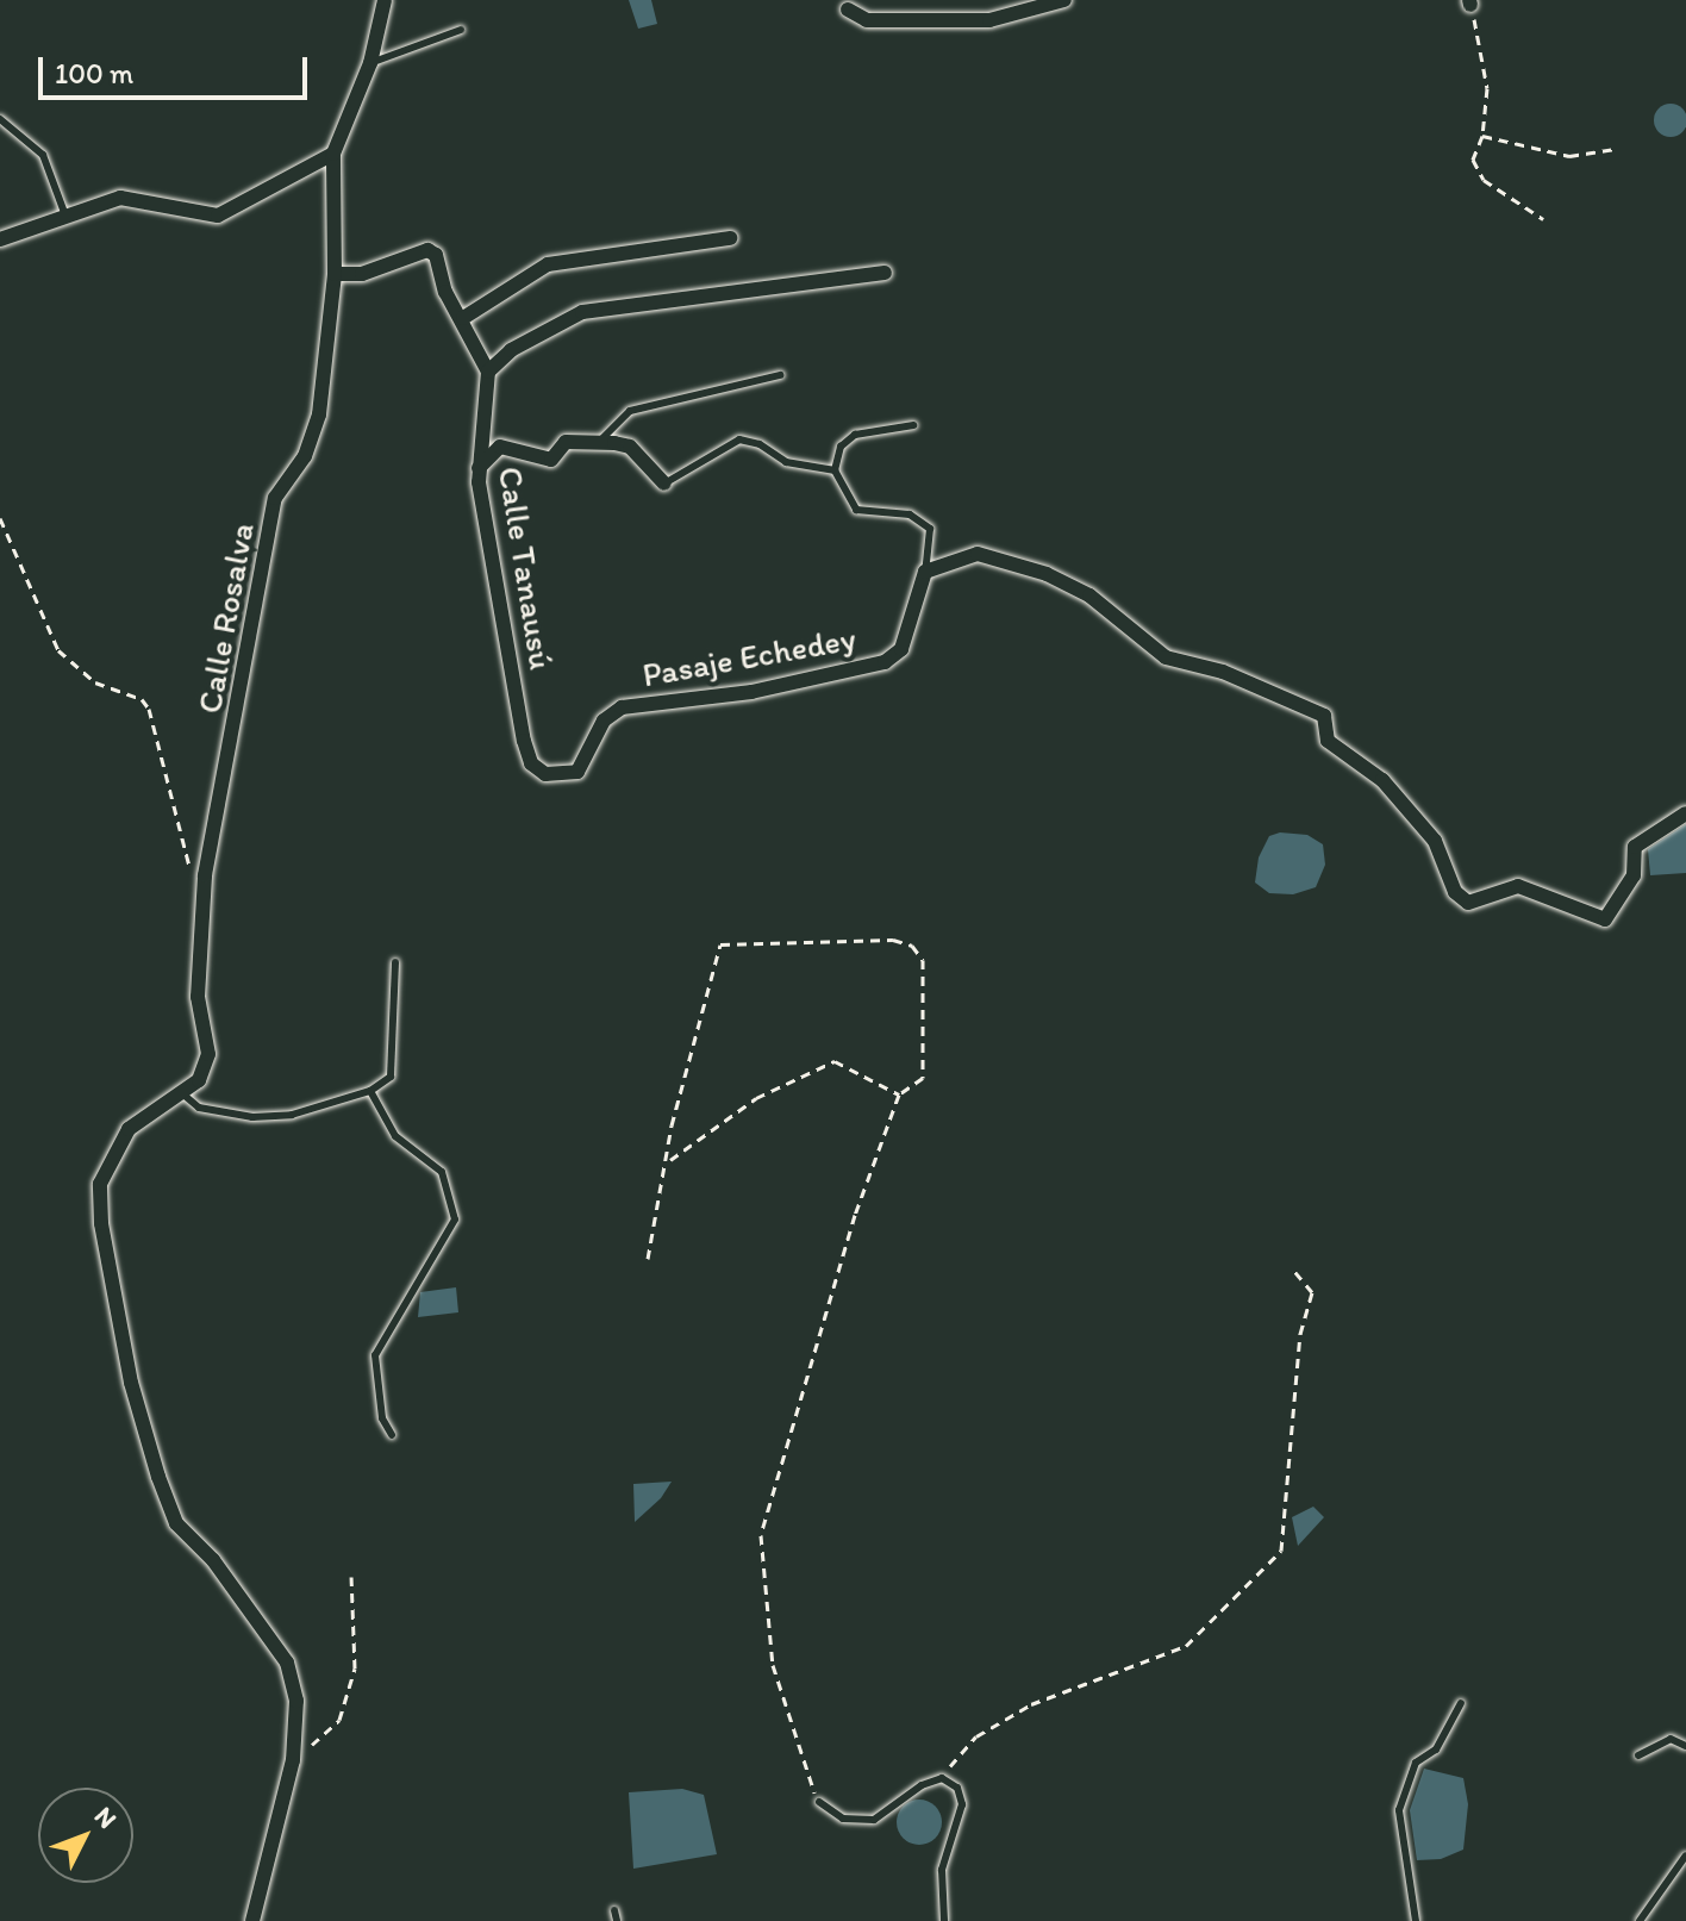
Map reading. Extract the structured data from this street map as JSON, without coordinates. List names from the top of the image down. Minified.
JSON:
{"streets":{"street":["Calle Tanausú","Calle Rosalva","Pasaje Echedey"]},"crossings":[["Calle Tanausú","Pasaje Echedey"]],"scale_bar":"100 m","north":"top right"}
